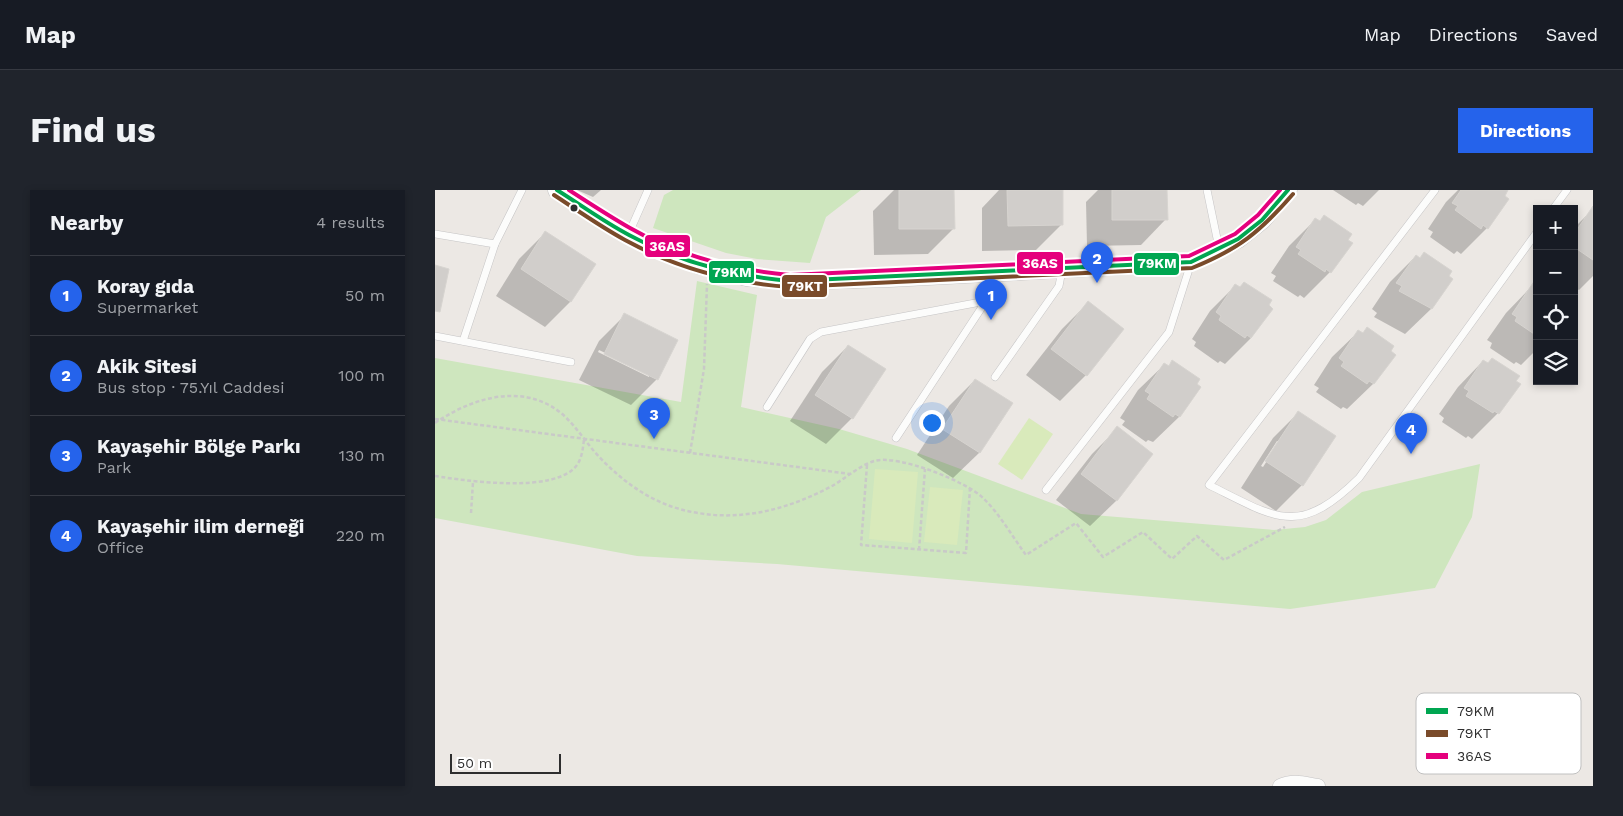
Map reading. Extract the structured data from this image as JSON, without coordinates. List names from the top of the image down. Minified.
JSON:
{"lines":["transit line 79KM","transit line 36AS","transit line 79KT"],"legend":["79KM","79KT","36AS"],"scale_bar":"50 m","page":{"header":"Map","nav":["Map","Directions","Saved"],"buttons":"Directions","title":"Find us","heading":["Nearby","4 results"],"map_buttons":["+","−"],"pins":["2","1","3","4"],"list":[{"mark":"1","name":"Koray gıda","note":"Supermarket","value":"50 m"},{"mark":"2","name":"Akik Sitesi","note":"Bus stop · 75.Yıl Caddesi","value":"100 m"},{"mark":"3","name":"Kayaşehir Bölge Parkı","note":"Park","value":"130 m"},{"mark":"4","name":"Kayaşehir ilim derneği","note":"Office","value":"220 m"}],"scale":"50 m"}}
